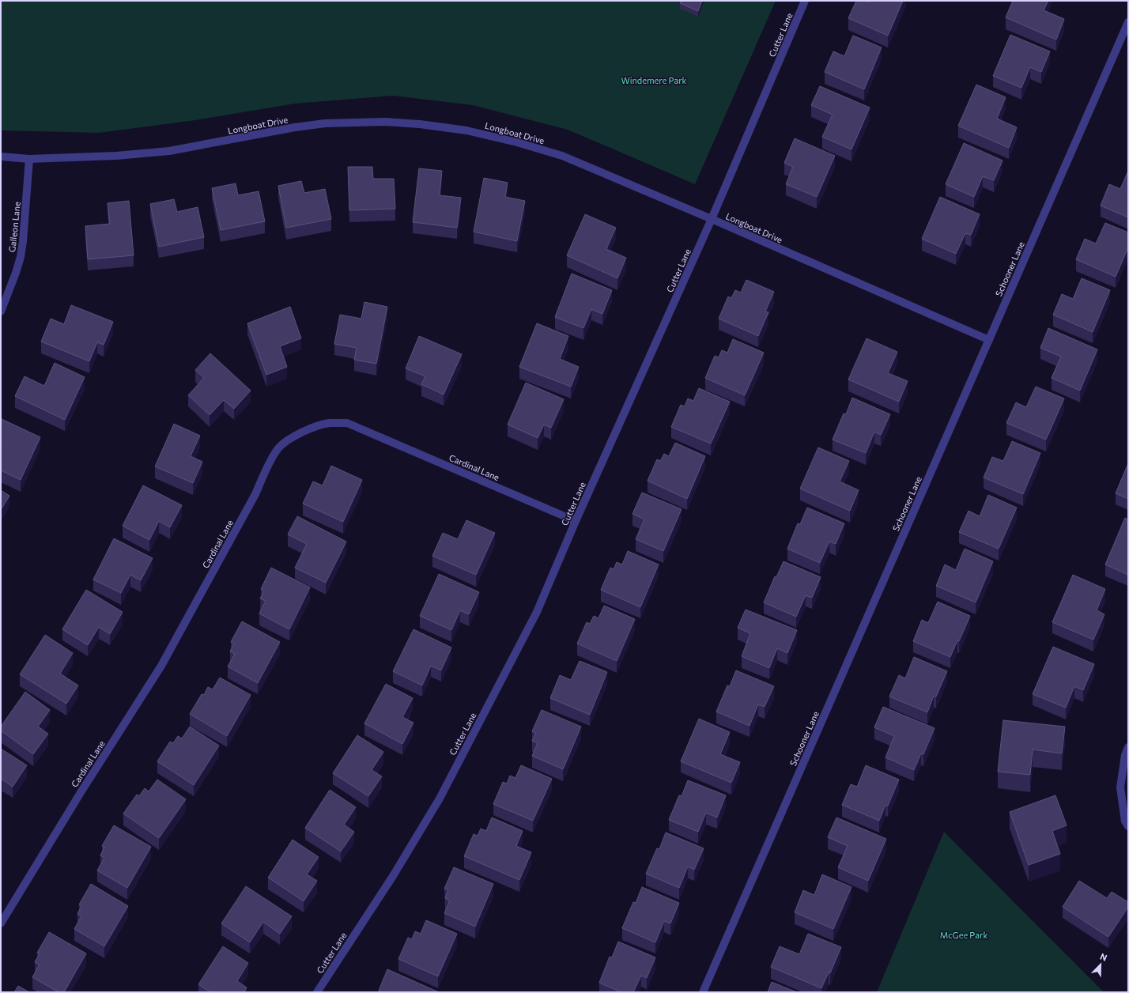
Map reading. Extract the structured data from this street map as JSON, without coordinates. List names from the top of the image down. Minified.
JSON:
{"streets":{"street":["Cutter Lane","Longboat Drive","Galleon Lane","Schooner Lane","Cardinal Lane"]},"crossings":[["Cutter Lane","Longboat Drive"],["Cutter Lane","Cardinal Lane"],["Longboat Drive","Galleon Lane"],["Longboat Drive","Schooner Lane"]],"parks":["Windemere Park","McGee Park"],"north":"top right"}
